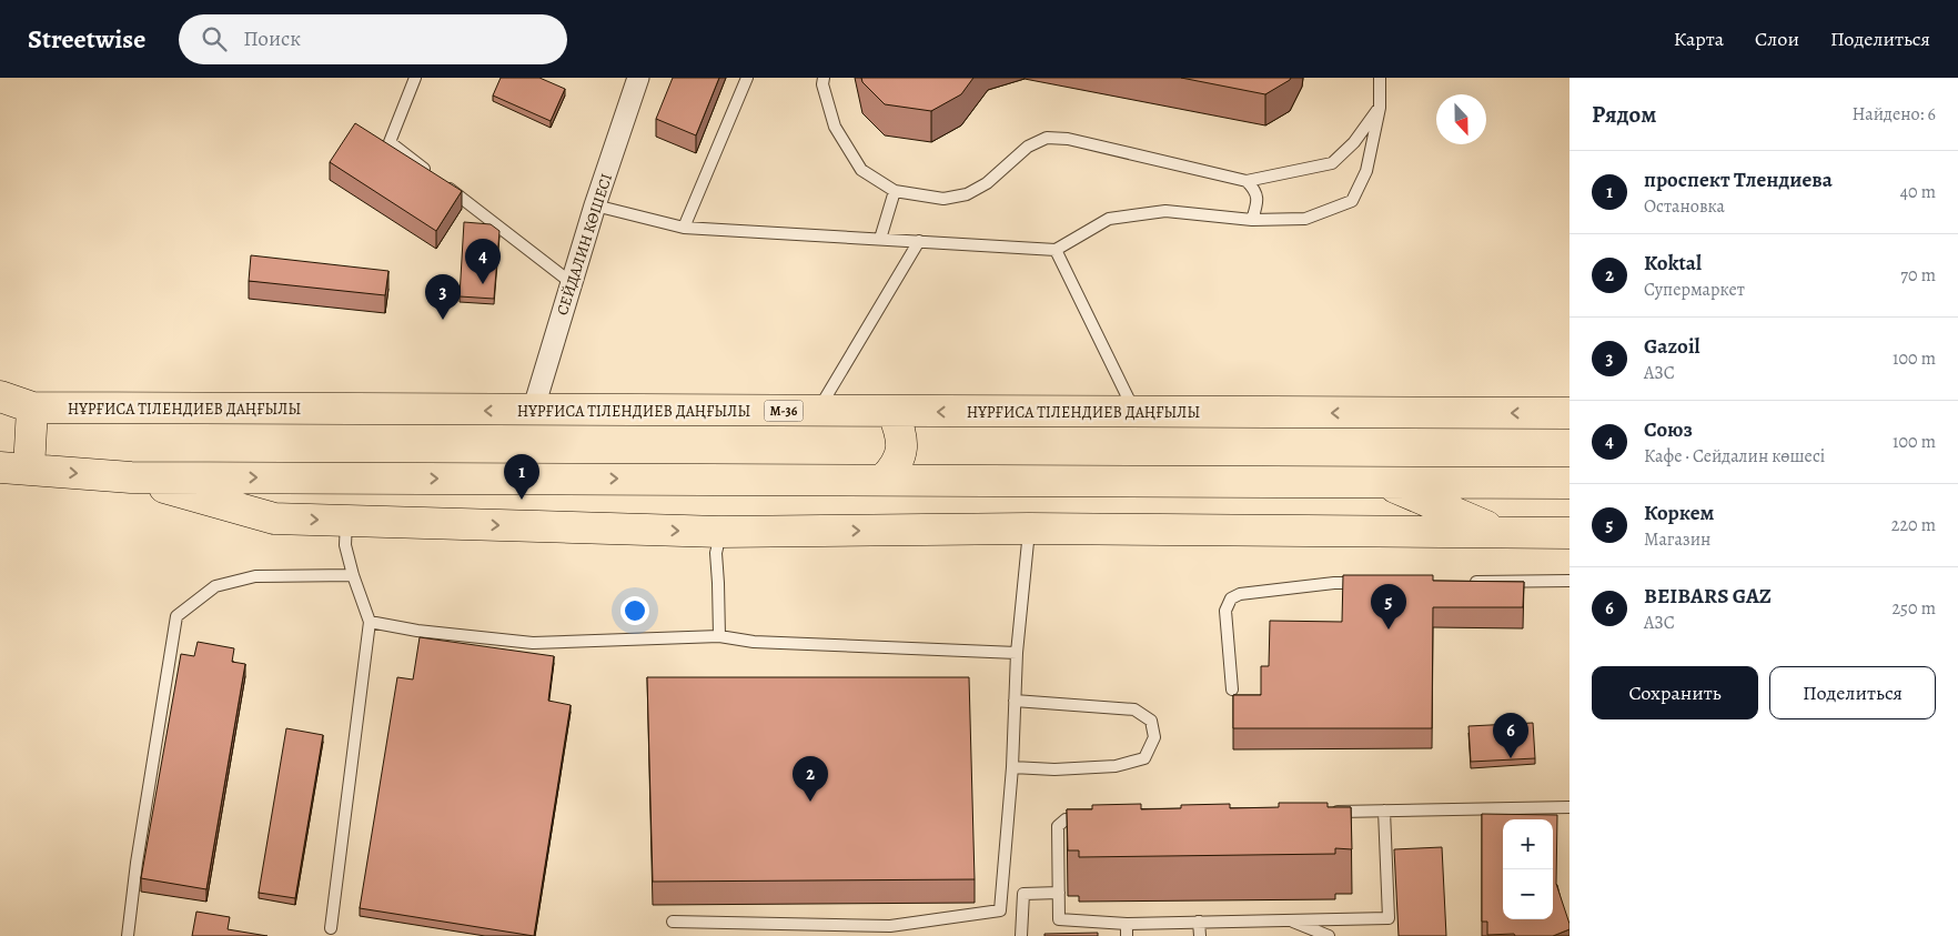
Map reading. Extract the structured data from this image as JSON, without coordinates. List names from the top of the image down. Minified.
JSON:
{"streets":{"main road":["НҰРҒИСА ТІЛЕНДИЕВ ДАҢҒЫЛЫ","M-36"],"street":["СЕЙДАЛИН КӨШЕСІ"]},"crossings":[["СЕЙДАЛИН КӨШЕСІ","НҰРҒИСА ТІЛЕНДИЕВ ДАҢҒЫЛЫ"]],"north":"bottom","page":{"header":"Streetwise","search":"Поиск","nav":["Карта","Слои","Поделиться"],"heading":["Рядом","Найдено: 6"],"list":[{"mark":"1","name":"проспект Тлендиева","note":"Остановка","value":"40 m"},{"mark":"2","name":"Koktal","note":"Супермаркет","value":"70 m"},{"mark":"3","name":"Gazoil","note":"АЗС","value":"100 m"},{"mark":"4","name":"Союз","note":"Кафе · Сейдалин көшесі","value":"100 m"},{"mark":"5","name":"Коркем","note":"Магазин","value":"220 m"},{"mark":"6","name":"BEIBARS GAZ","note":"АЗС","value":"250 m"}],"pins":["4","3","1","5","6","2"],"buttons":["Сохранить","Поделиться"],"map_buttons":["+","−"]}}
